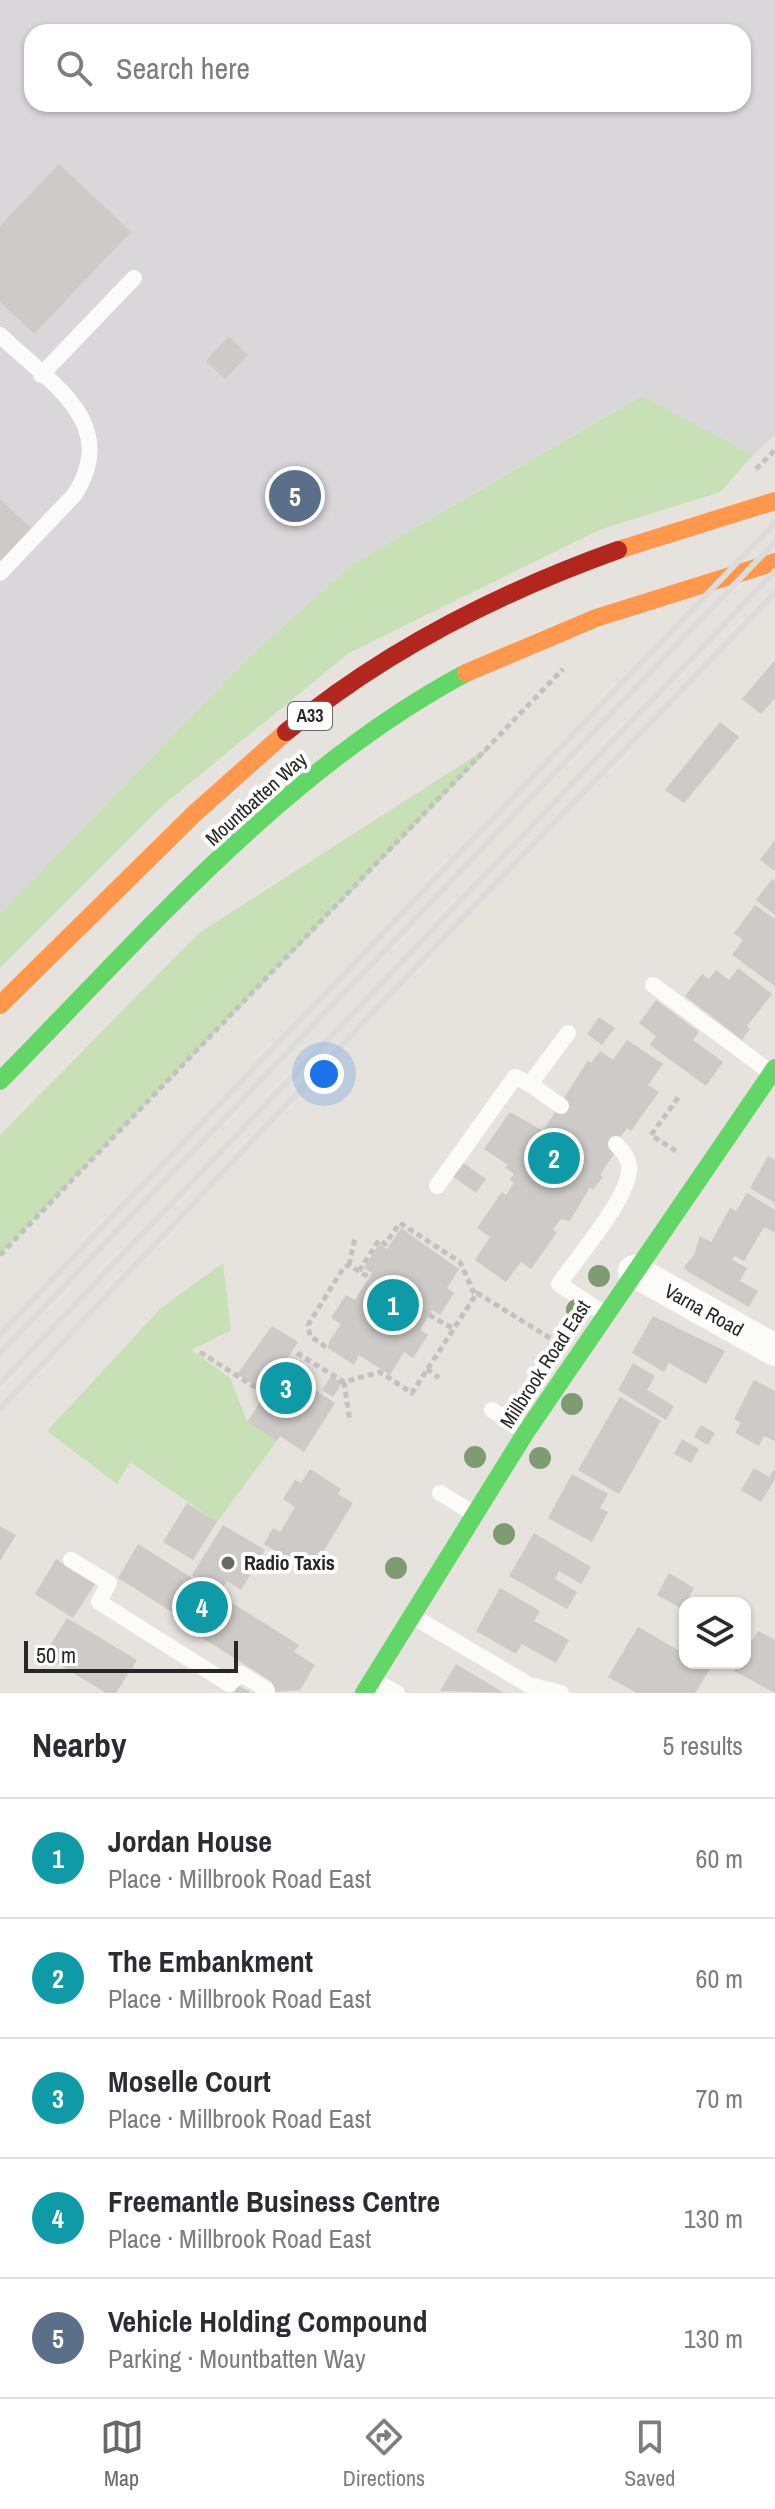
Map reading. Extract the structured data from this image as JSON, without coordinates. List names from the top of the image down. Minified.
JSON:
{"streets":{"main road":["A33","Mountbatten Way","Millbrook Road East"],"street":["Varna Road"]},"crossings":[["Varna Road","Millbrook Road East"]],"places":["Radio Taxis"],"scale_bar":"50 m","page":{"search":"Search here","pins":["5","2","1","3","4"],"scale":"50 m","heading":["Nearby","5 results"],"list":[{"mark":"1","name":"Jordan House","note":"Place · Millbrook Road East","value":"60 m"},{"mark":"2","name":"The Embankment","note":"Place · Millbrook Road East","value":"60 m"},{"mark":"3","name":"Moselle Court","note":"Place · Millbrook Road East","value":"70 m"},{"mark":"4","name":"Freemantle Business Centre","note":"Place · Millbrook Road East","value":"130 m"},{"mark":"5","name":"Vehicle Holding Compound","note":"Parking · Mountbatten Way","value":"130 m"}],"nav":["Map","Directions","Saved"]}}
